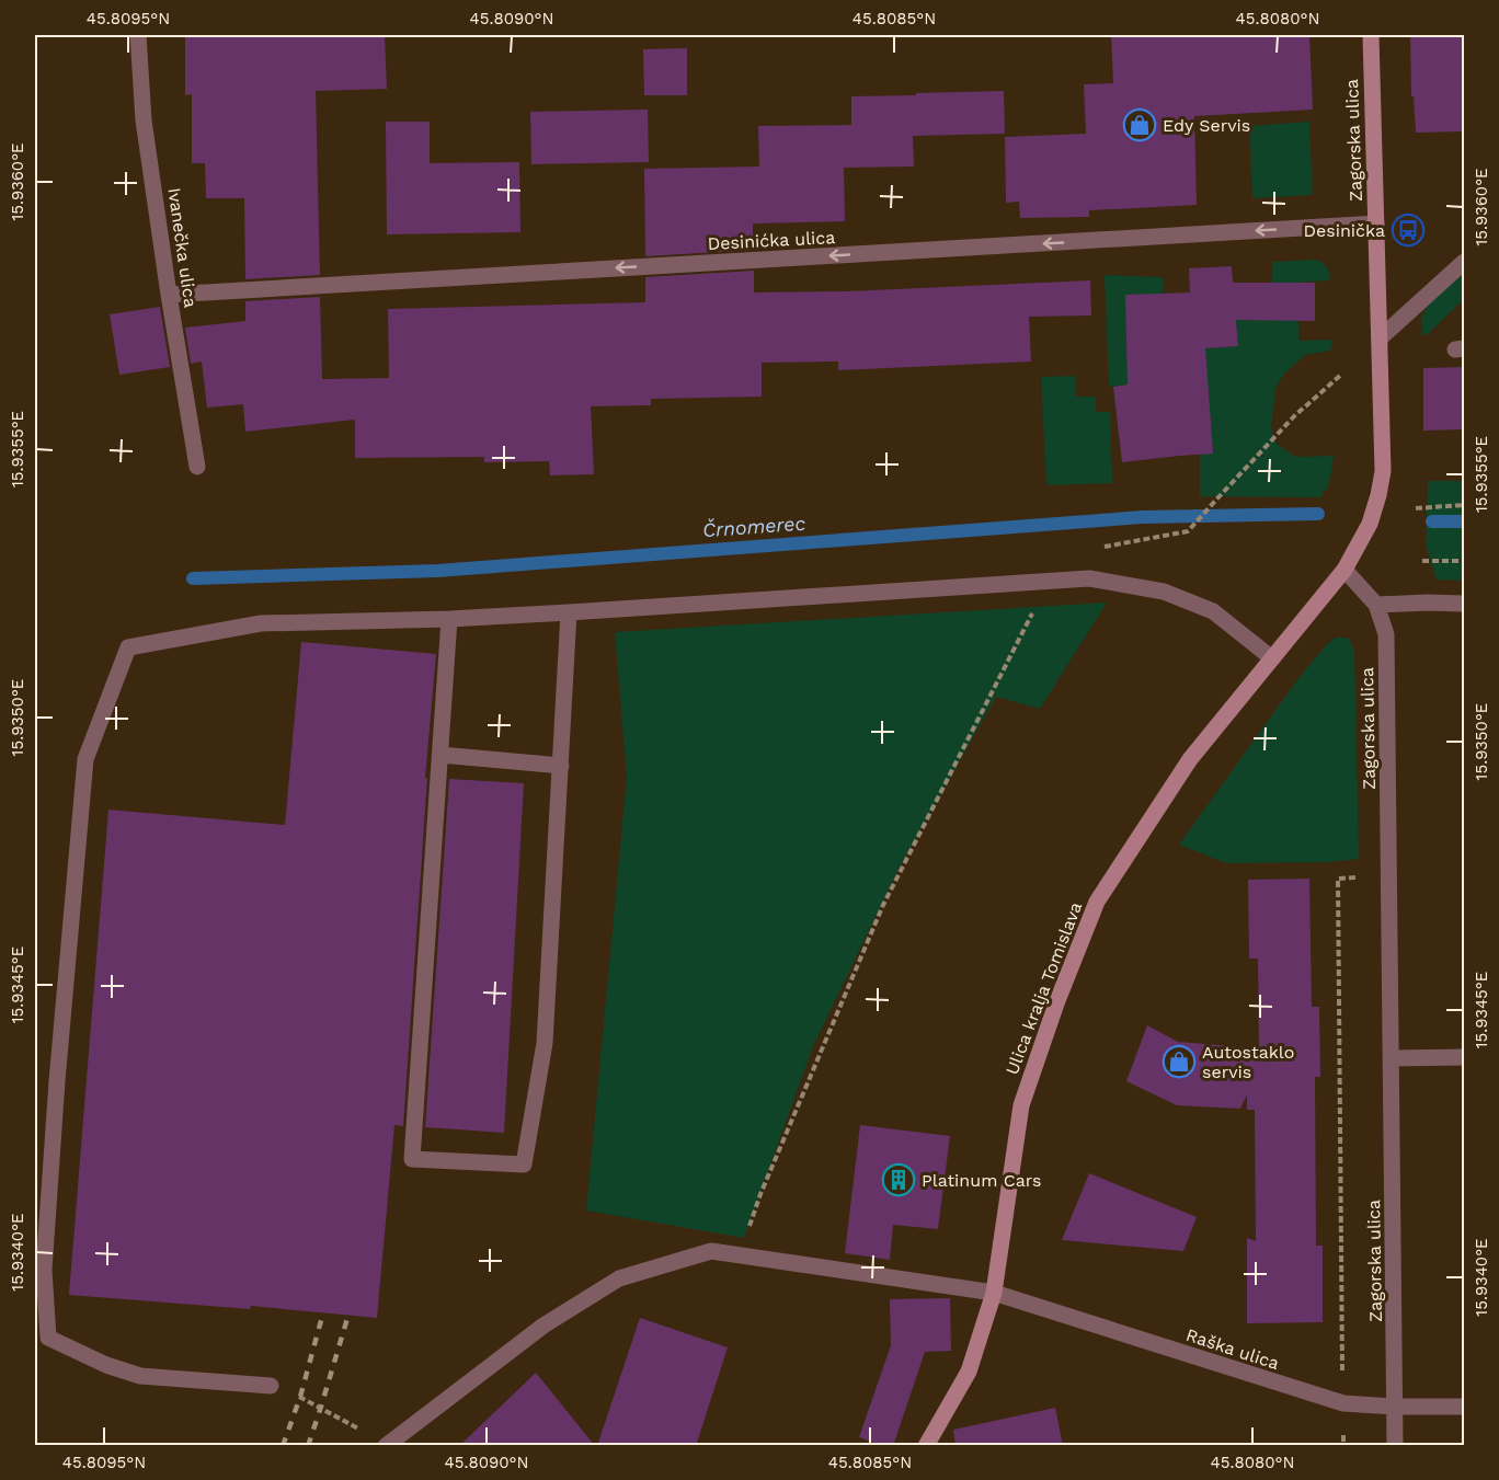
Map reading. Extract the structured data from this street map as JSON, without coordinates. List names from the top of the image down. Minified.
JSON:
{"streets":{"street":["Zagorska ulica","Desinićka ulica","Ivanečka ulica","Ulica kralja Tomislava","Raška ulica"]},"crossings":[["Zagorska ulica","Desinićka ulica"],["Zagorska ulica","Ulica kralja Tomislava"],["Zagorska ulica","Raška ulica"],["Desinićka ulica","Ivanečka ulica"],["Ulica kralja Tomislava","Raška ulica"]],"one_way":["Desinićka ulica"],"water":["Črnomerec"],"places":{"shop":["Edy Servis","Autostaklo servis"],"bus stop":["Desinička"],"building":["Platinum Cars"]},"coordinates":["45.8095°N","45.8090°N","45.8085°N","45.8080°N","15.9360°E","15.9355°E","15.9350°E","15.9345°E","15.9340°E"]}
